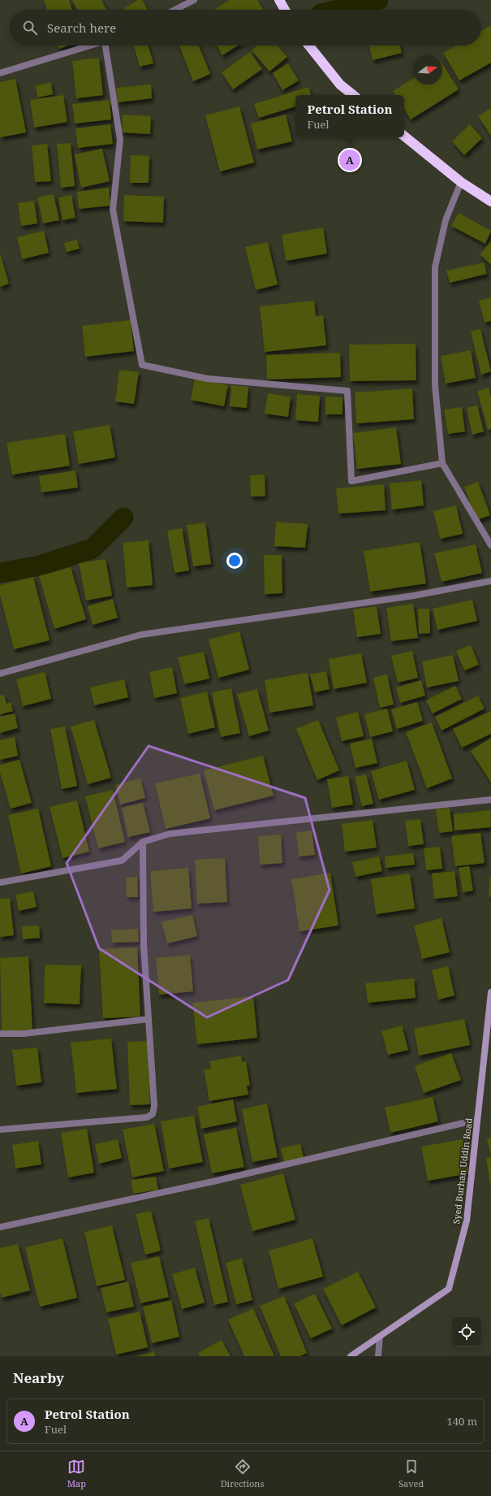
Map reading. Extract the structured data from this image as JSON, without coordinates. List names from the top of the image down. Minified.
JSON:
{"streets":{"street":["Syed Burhan Uddin Road"]},"north":"right","page":{"search":"Search here","popup":["Petrol Station","Fuel"],"pins":"A","heading":"Nearby","list":[{"mark":"A","name":"Petrol Station","note":"Fuel","value":"140 m"}],"nav":["Map","Directions","Saved"]}}
